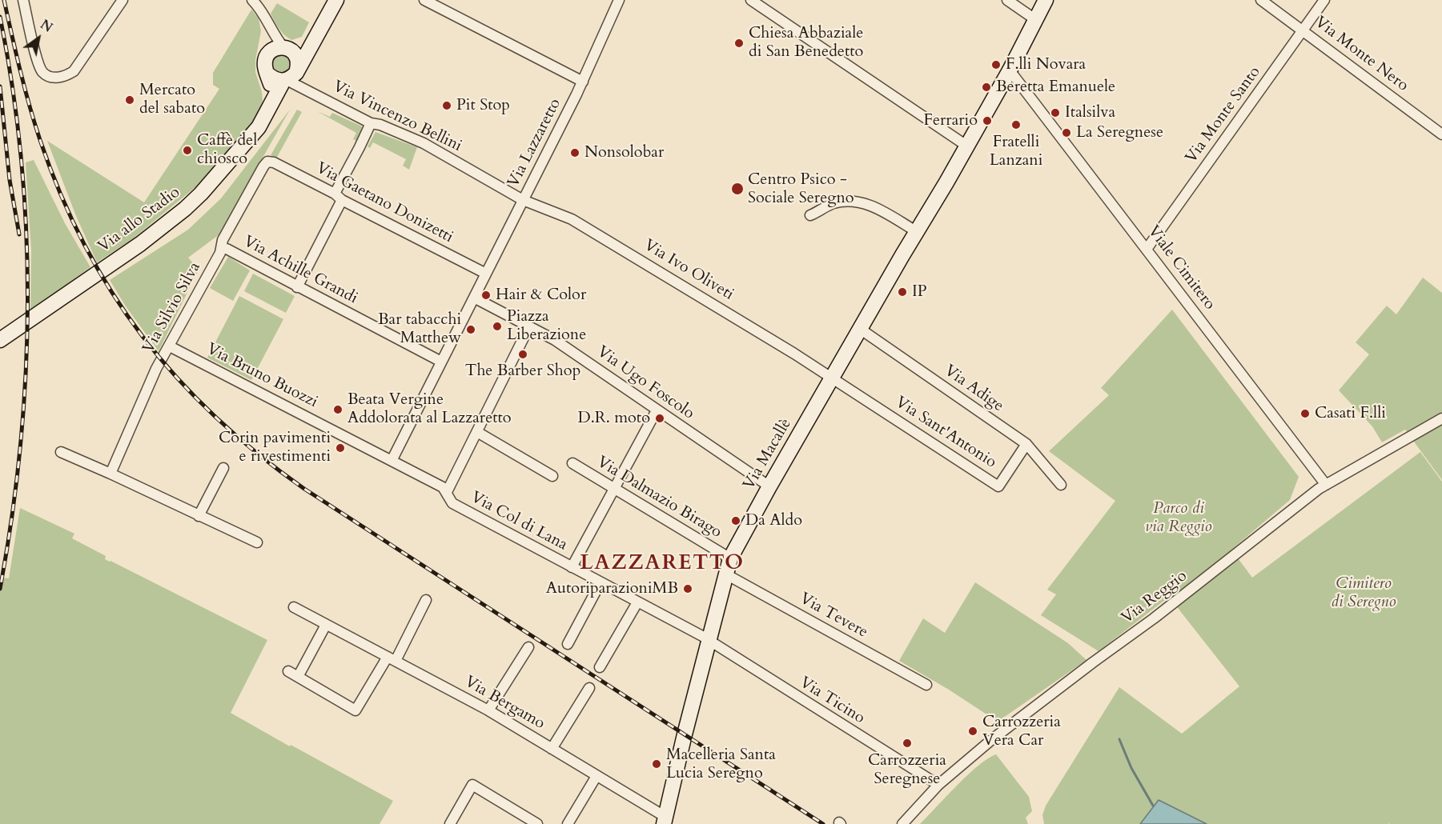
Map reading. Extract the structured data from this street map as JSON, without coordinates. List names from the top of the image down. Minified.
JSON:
{"streets":{"street":["Via Monte Nero","Via Monte Santo","Via Vincenzo Bellini","Via Lazzaretto","Via Gaetano Donizetti","Via allo Stadio","Viale Cimitero","Via Achille Grandi","Via Ivo Oliveti","Via Silvio Silva","Via Bruno Buozzi","Via Ugo Foscolo","Via Adige","Via Sant'Antonio","Via Macallè","Via Dalmazio Birago","Via Col di Lana","Via Reggio","Via Tevere","Via Ticino","Via Bergamo"]},"crossings":[["Via Monte Nero","Via Monte Santo"],["Via Monte Santo","Viale Cimitero"],["Via Vincenzo Bellini","Via Lazzaretto"],["Via Vincenzo Bellini","Via allo Stadio"],["Via Vincenzo Bellini","Via Ivo Oliveti"],["Via Lazzaretto","Via Gaetano Donizetti"],["Via Lazzaretto","Via Ivo Oliveti"],["Via Lazzaretto","Via Ugo Foscolo"],["Via Gaetano Donizetti","Via Silvio Silva"],["Viale Cimitero","Via Macallè"],["Viale Cimitero","Via Reggio"],["Via Achille Grandi","Via Silvio Silva"],["Via Ivo Oliveti","Via Sant'Antonio"],["Via Ivo Oliveti","Via Macallè"],["Via Silvio Silva","Via Bruno Buozzi"],["Via Bruno Buozzi","Via Col di Lana"],["Via Ugo Foscolo","Via Macallè"],["Via Adige","Via Sant'Antonio"],["Via Adige","Via Macallè"],["Via Sant'Antonio","Via Macallè"],["Via Macallè","Via Dalmazio Birago"],["Via Macallè","Via Col di Lana"],["Via Macallè","Via Tevere"],["Via Macallè","Via Ticino"],["Via Macallè","Via Bergamo"],["Via Col di Lana","Via Ticino"],["Via Reggio","Via Ticino"]],"districts":["LAZZARETTO"],"parks":["Parco di via Reggio","Cimitero di Seregno"],"places":["Chiesa Abbaziale di San Benedetto","F.lli Novara","Beretta Emanuele","Mercato del sabato","Pit Stop","Italsilva","Ferrario","Fratelli Lanzani","La Seregnese","Caffè del chiosco","Nonsolobar","Centro Psico - Sociale Seregno","IP","Hair & Color","Piazza Liberazione","Bar tabacchi Matthew","The Barber Shop","Beata Vergine Addolorata al Lazzaretto","Casati F.lli","D.R. moto","Corin pavimenti e rivestimenti","Da Aldo","AutoriparazioniMB","Carrozzeria Vera Car","Carrozzeria Seregnese","Macelleria Santa Lucia Seregno"],"north":"top right"}
